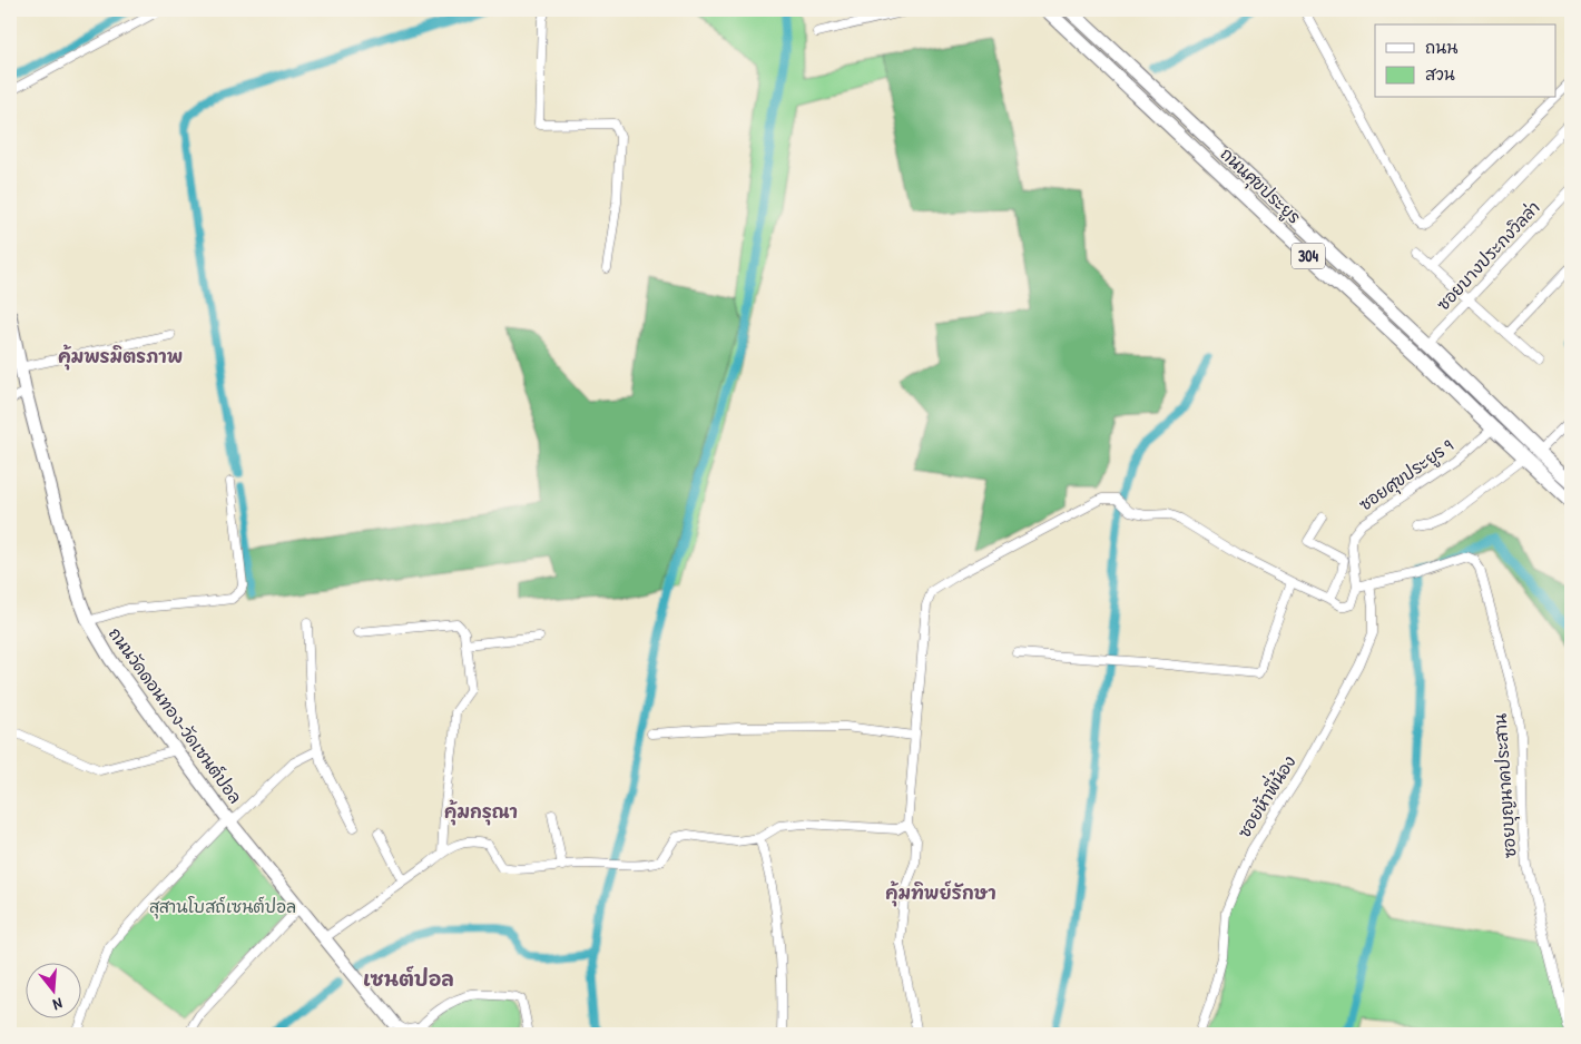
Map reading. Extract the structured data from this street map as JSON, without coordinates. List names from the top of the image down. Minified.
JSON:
{"streets":{"main road":["ถนนศุขประยูร","304"],"street":["ซอยบางประกงวิลล่า","ซอยศุขประยูร 9","ถนนวัดดอนทอง-วัดเซนต์ปอล","ซอยบุญนาคประสาน","ซอยห้าพี่น้อง"]},"crossings":[["ถนนศุขประยูร","ซอยบางประกงวิลล่า"],["ถนนศุขประยูร","ซอยศุขประยูร 9"],["ซอยศุขประยูร 9","ซอยบุญนาคประสาน"],["ซอยบุญนาคประสาน","ซอยห้าพี่น้อง"]],"districts":["คุ้มพรมิตรภาพ","คุ้มกรุณา","คุ้มทิพย์รักษา","เซนต์ปอล"],"parks":["สุสานโบสถ์เซนต์ปอล"],"legend":["ถนน","สวน"],"north":"bottom"}
